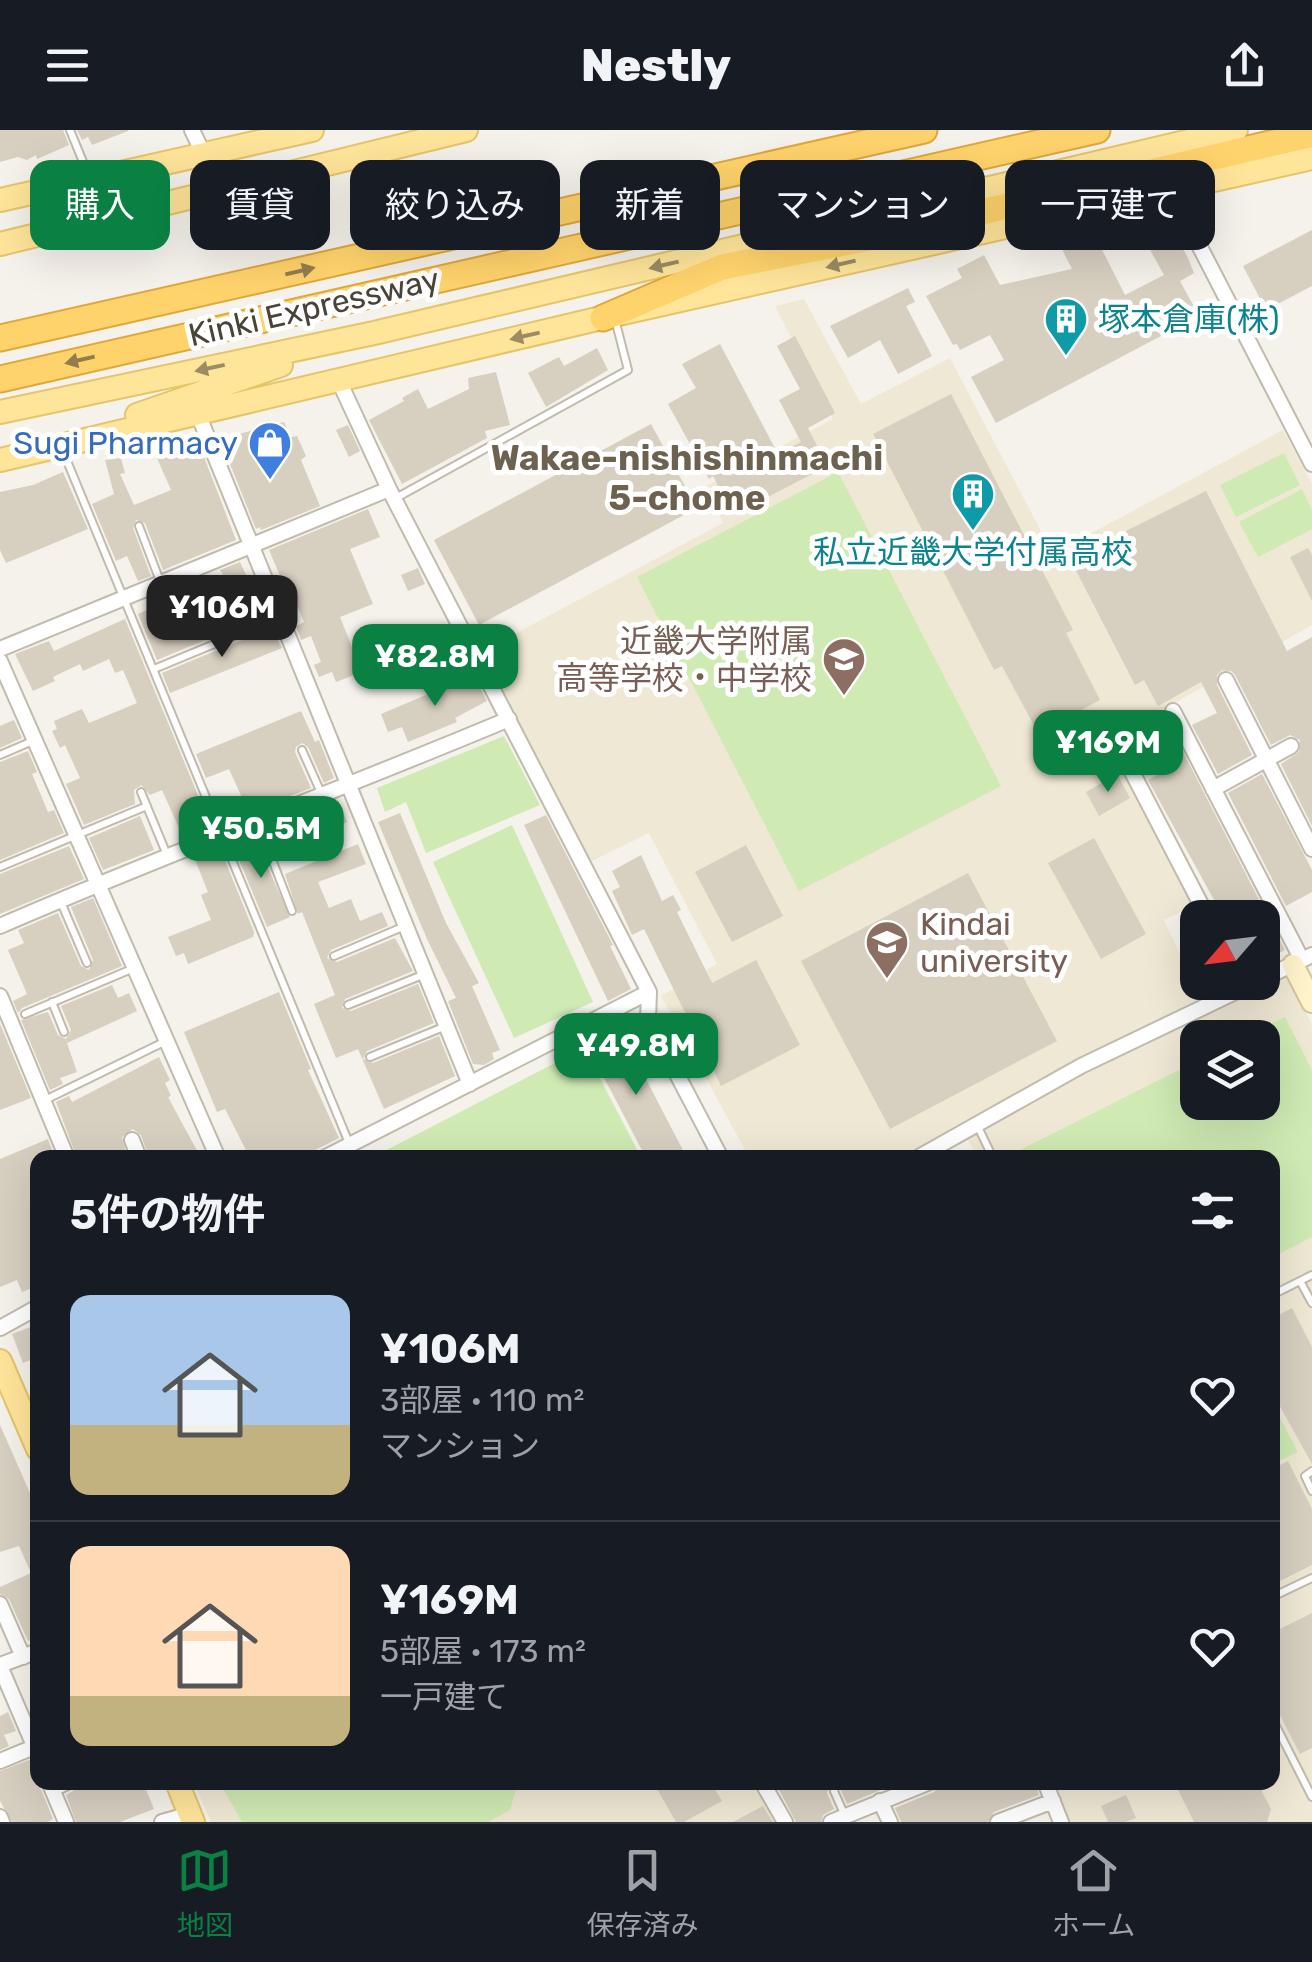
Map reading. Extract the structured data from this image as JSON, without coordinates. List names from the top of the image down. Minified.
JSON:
{"streets":{"highway":["Kinki Expressway"]},"districts":["Wakae-nishishinmachi 5-chome"],"places":{"building":["塚本倉庫(株)","私立近畿大学付属高校"],"shop":["Sugi Pharmacy"],"school or university":["近畿大学附属 高等学校・中学校","Kindai university"]},"north":"bottom left","page":{"header":"Nestly","chip":["購入","賃貸","絞り込み","新着","マンション","一戸建て"],"price":["¥106M","¥82.8M","¥169M","¥50.5M","¥49.8M"],"heading":"5件の物件","list":[{"name":"¥106M","note":"3部屋 · 110 m² · マンション"},{"name":"¥169M","note":"5部屋 · 173 m² · 一戸建て"}],"tabs":["地図","保存済み","ホーム"]}}
